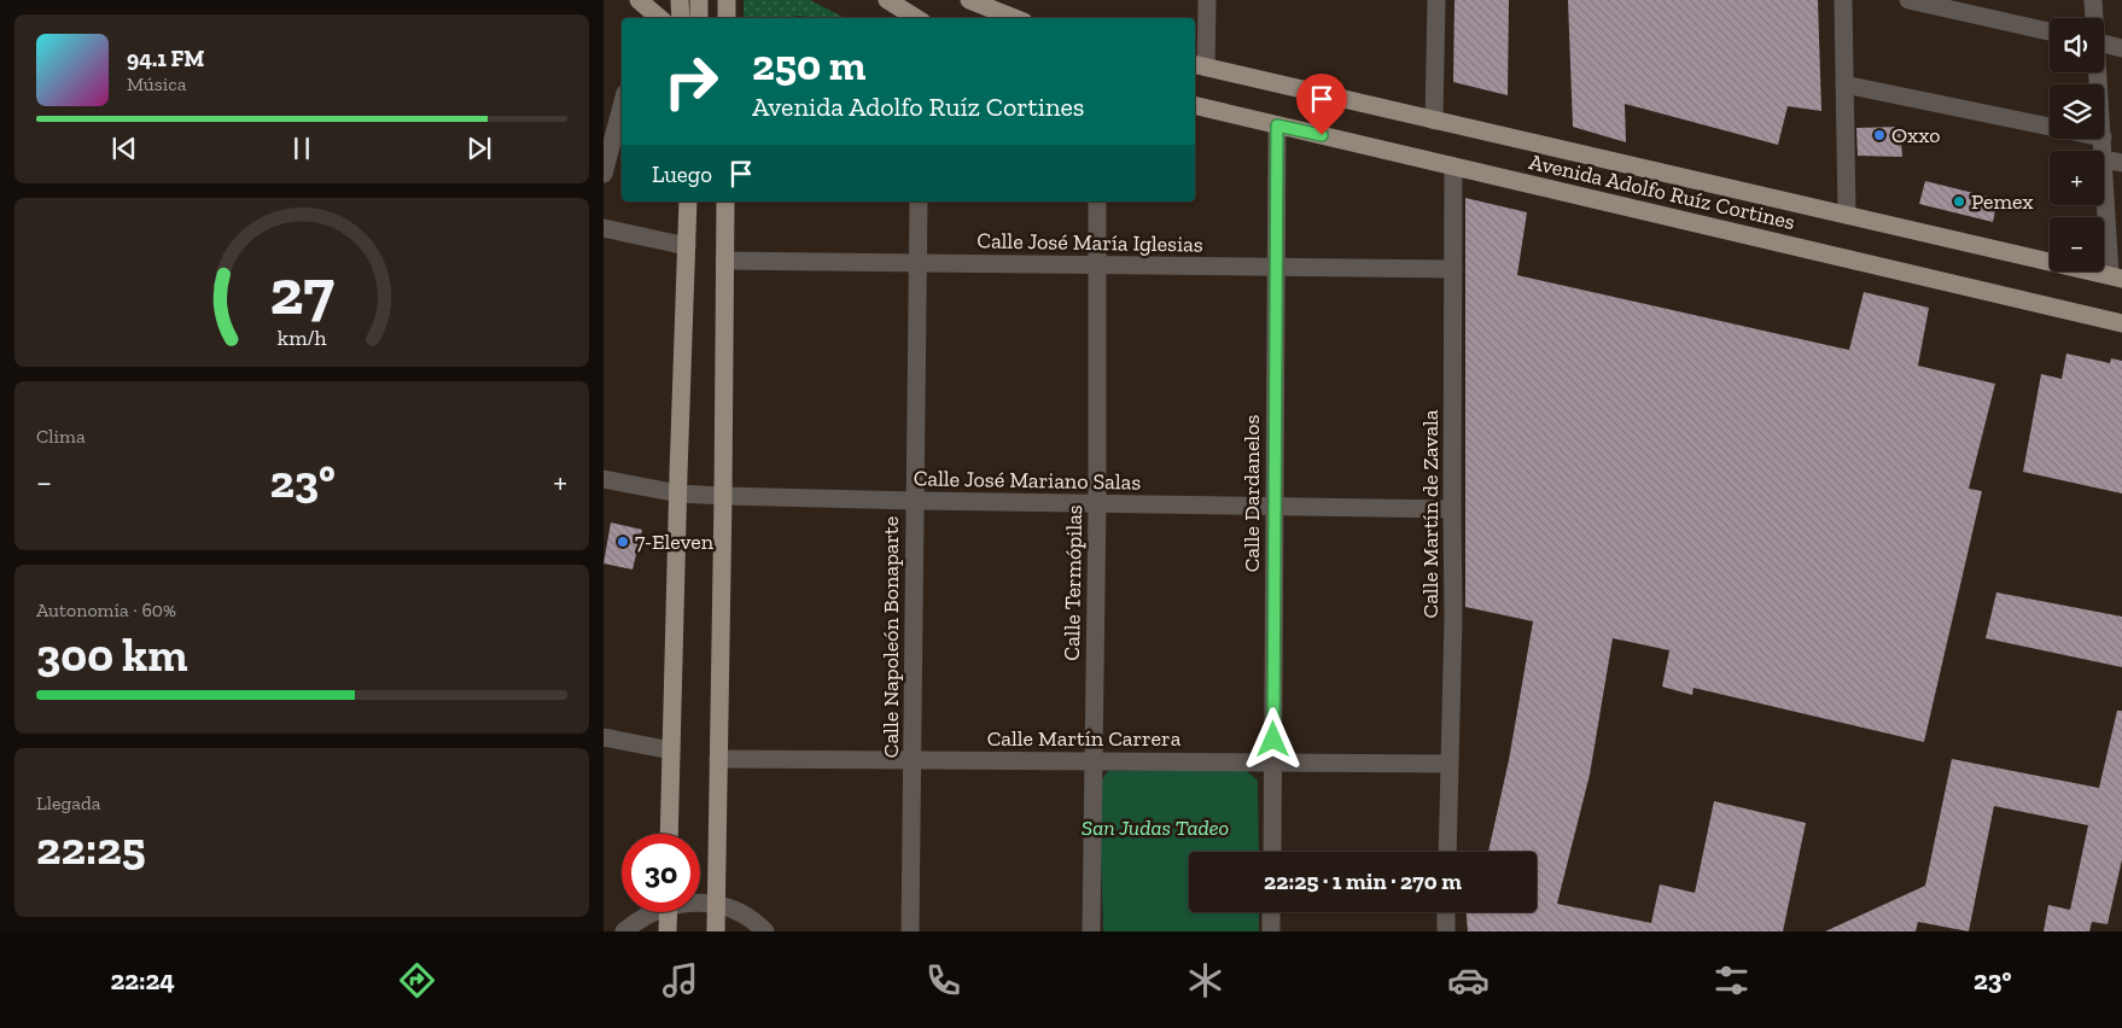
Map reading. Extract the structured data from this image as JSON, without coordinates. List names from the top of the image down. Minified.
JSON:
{"streets":{"main road":["Avenida Adolfo Ruíz Cortines"],"street":["Calle José María Iglesias","Calle José Mariano Salas","Calle Dardanelos","Calle Martín de Zavala","Calle Termópilas","Calle Napoleón Bonaparte","Calle Martín Carrera"]},"crossings":[["Avenida Adolfo Ruíz Cortines","Calle Dardanelos"],["Avenida Adolfo Ruíz Cortines","Calle Martín de Zavala"],["Calle José María Iglesias","Calle Dardanelos"],["Calle José María Iglesias","Calle Martín de Zavala"],["Calle José María Iglesias","Calle Termópilas"],["Calle José María Iglesias","Calle Napoleón Bonaparte"],["Calle José Mariano Salas","Calle Dardanelos"],["Calle José Mariano Salas","Calle Martín de Zavala"],["Calle José Mariano Salas","Calle Termópilas"],["Calle José Mariano Salas","Calle Napoleón Bonaparte"],["Calle Dardanelos","Calle Martín Carrera"],["Calle Martín de Zavala","Calle Martín Carrera"],["Calle Termópilas","Calle Martín Carrera"],["Calle Napoleón Bonaparte","Calle Martín Carrera"]],"parks":["San Judas Tadeo"],"places":["Oxxo","Pemex","7-Eleven"],"page":{"map_buttons":["+","−"],"turn":["250 m","Avenida Adolfo Ruíz Cortines"],"song":["94.1 FM","Música"],"then":"Luego","tile":["Clima",["Autonomía · 60%","300 km"],["Llegada","22:25"]],"heat":["−","23°","+"],"limit":"30","trip":"22:25 · 1 min · 270 m","tabs":["22:24","23°"],"gauge":["27","km/h"]}}
